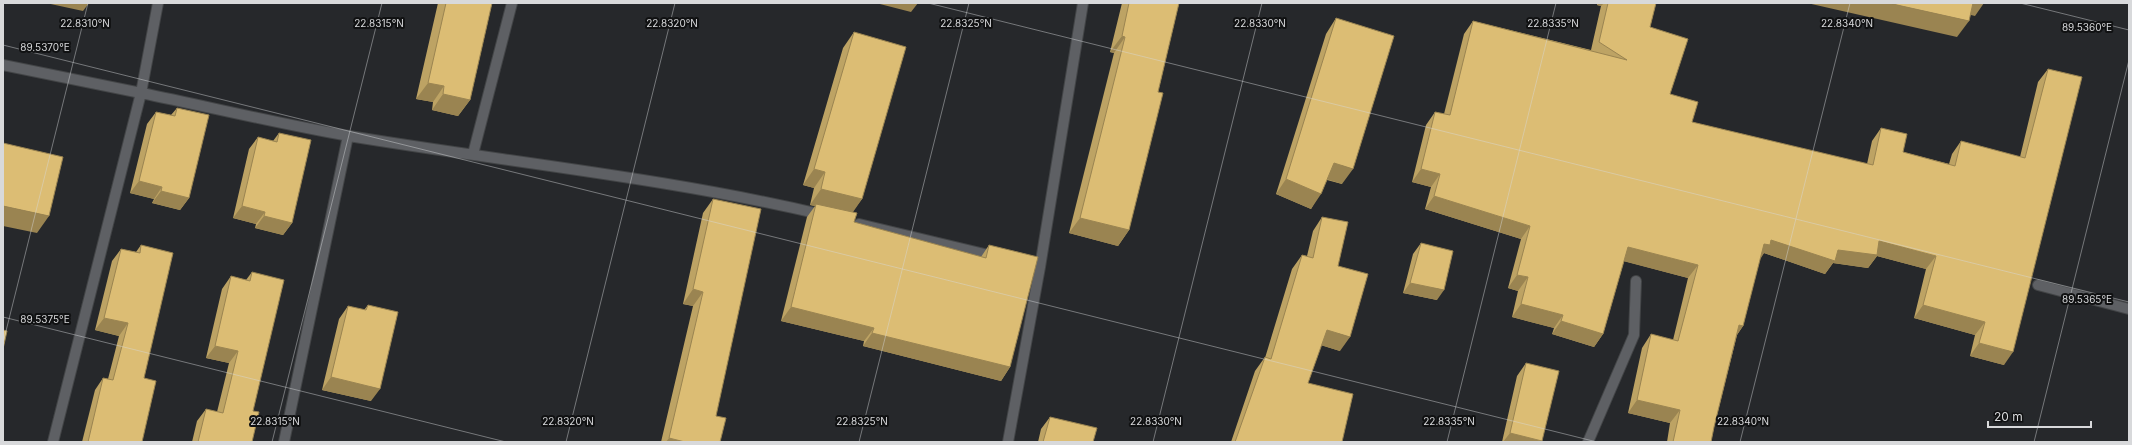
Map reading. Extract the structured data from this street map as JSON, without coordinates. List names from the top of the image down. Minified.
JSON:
{"scale_bar":"20 m","coordinates":["22.8310°N","22.8315°N","22.8320°N","22.8325°N","22.8330°N","22.8335°N","22.8340°N","89.5360°E","89.5370°E","89.5365°E","89.5375°E"]}
